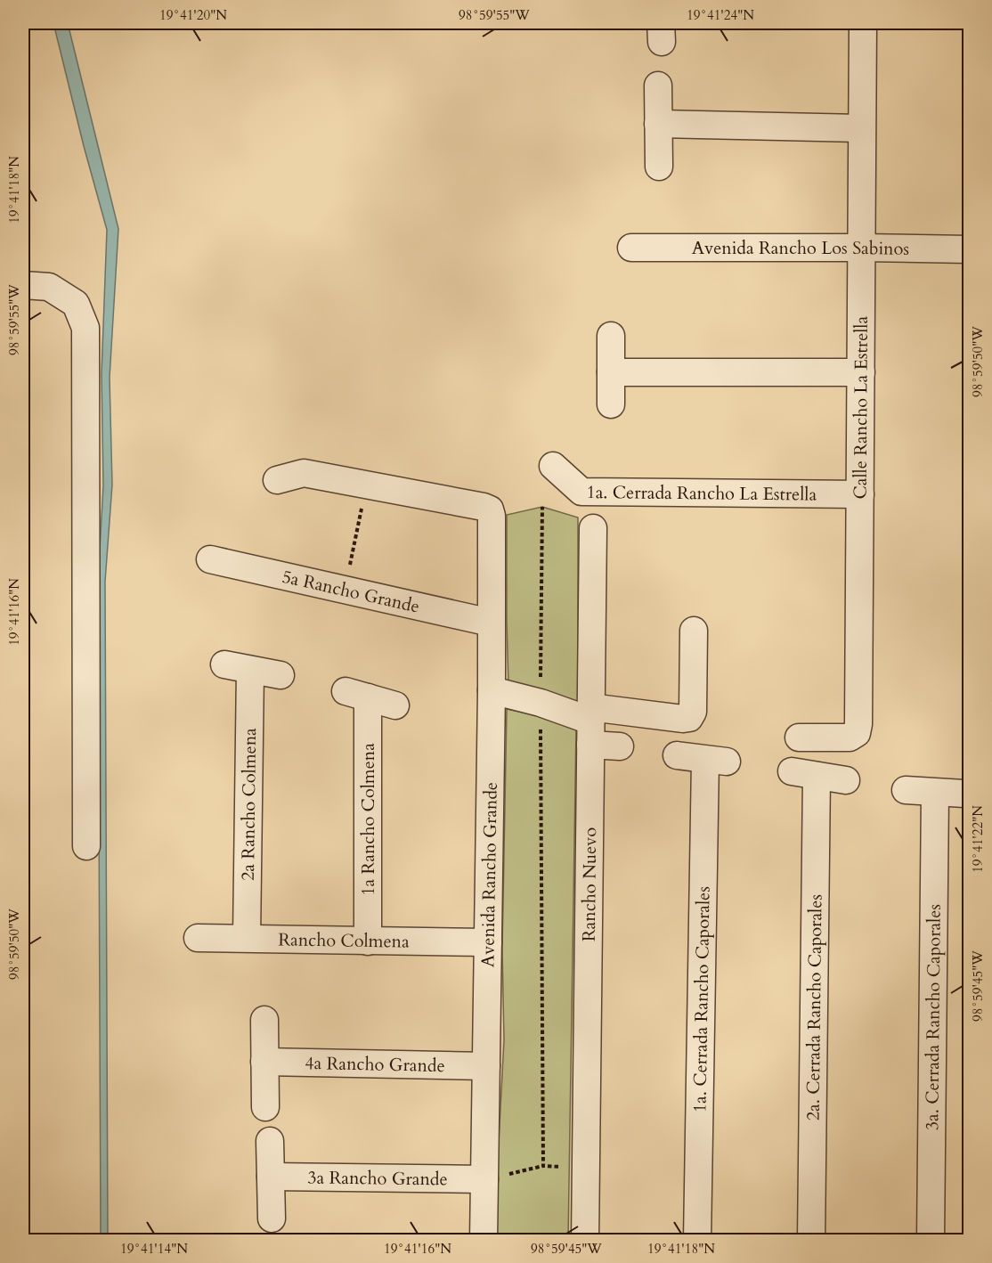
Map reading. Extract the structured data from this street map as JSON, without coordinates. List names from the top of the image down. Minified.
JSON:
{"streets":{"street":["Avenida Rancho Los Sabinos","Calle Rancho La Estrella","1a. Cerrada Rancho La Estrella","5a Rancho Grande","2a Rancho Colmena","1a Rancho Colmena","Avenida Rancho Grande","Rancho Nuevo","Rancho Colmena","1a. Cerrada Rancho Caporales","2a. Cerrada Rancho Caporales","3a. Cerrada Rancho Caporales","4a Rancho Grande","3a Rancho Grande"]},"crossings":[["Avenida Rancho Los Sabinos","Calle Rancho La Estrella"],["Calle Rancho La Estrella","1a. Cerrada Rancho La Estrella"],["5a Rancho Grande","Avenida Rancho Grande"],["2a Rancho Colmena","Rancho Colmena"],["1a Rancho Colmena","Rancho Colmena"],["Avenida Rancho Grande","Rancho Colmena"],["Avenida Rancho Grande","4a Rancho Grande"],["Avenida Rancho Grande","3a Rancho Grande"]],"coordinates":["19°41'20\"N","98°59'55\"W","19°41'24\"N","19°41'18\"N","98°59'50\"W","19°41'16\"N","19°41'22\"N","98°59'45\"W","19°41'14\"N"]}
